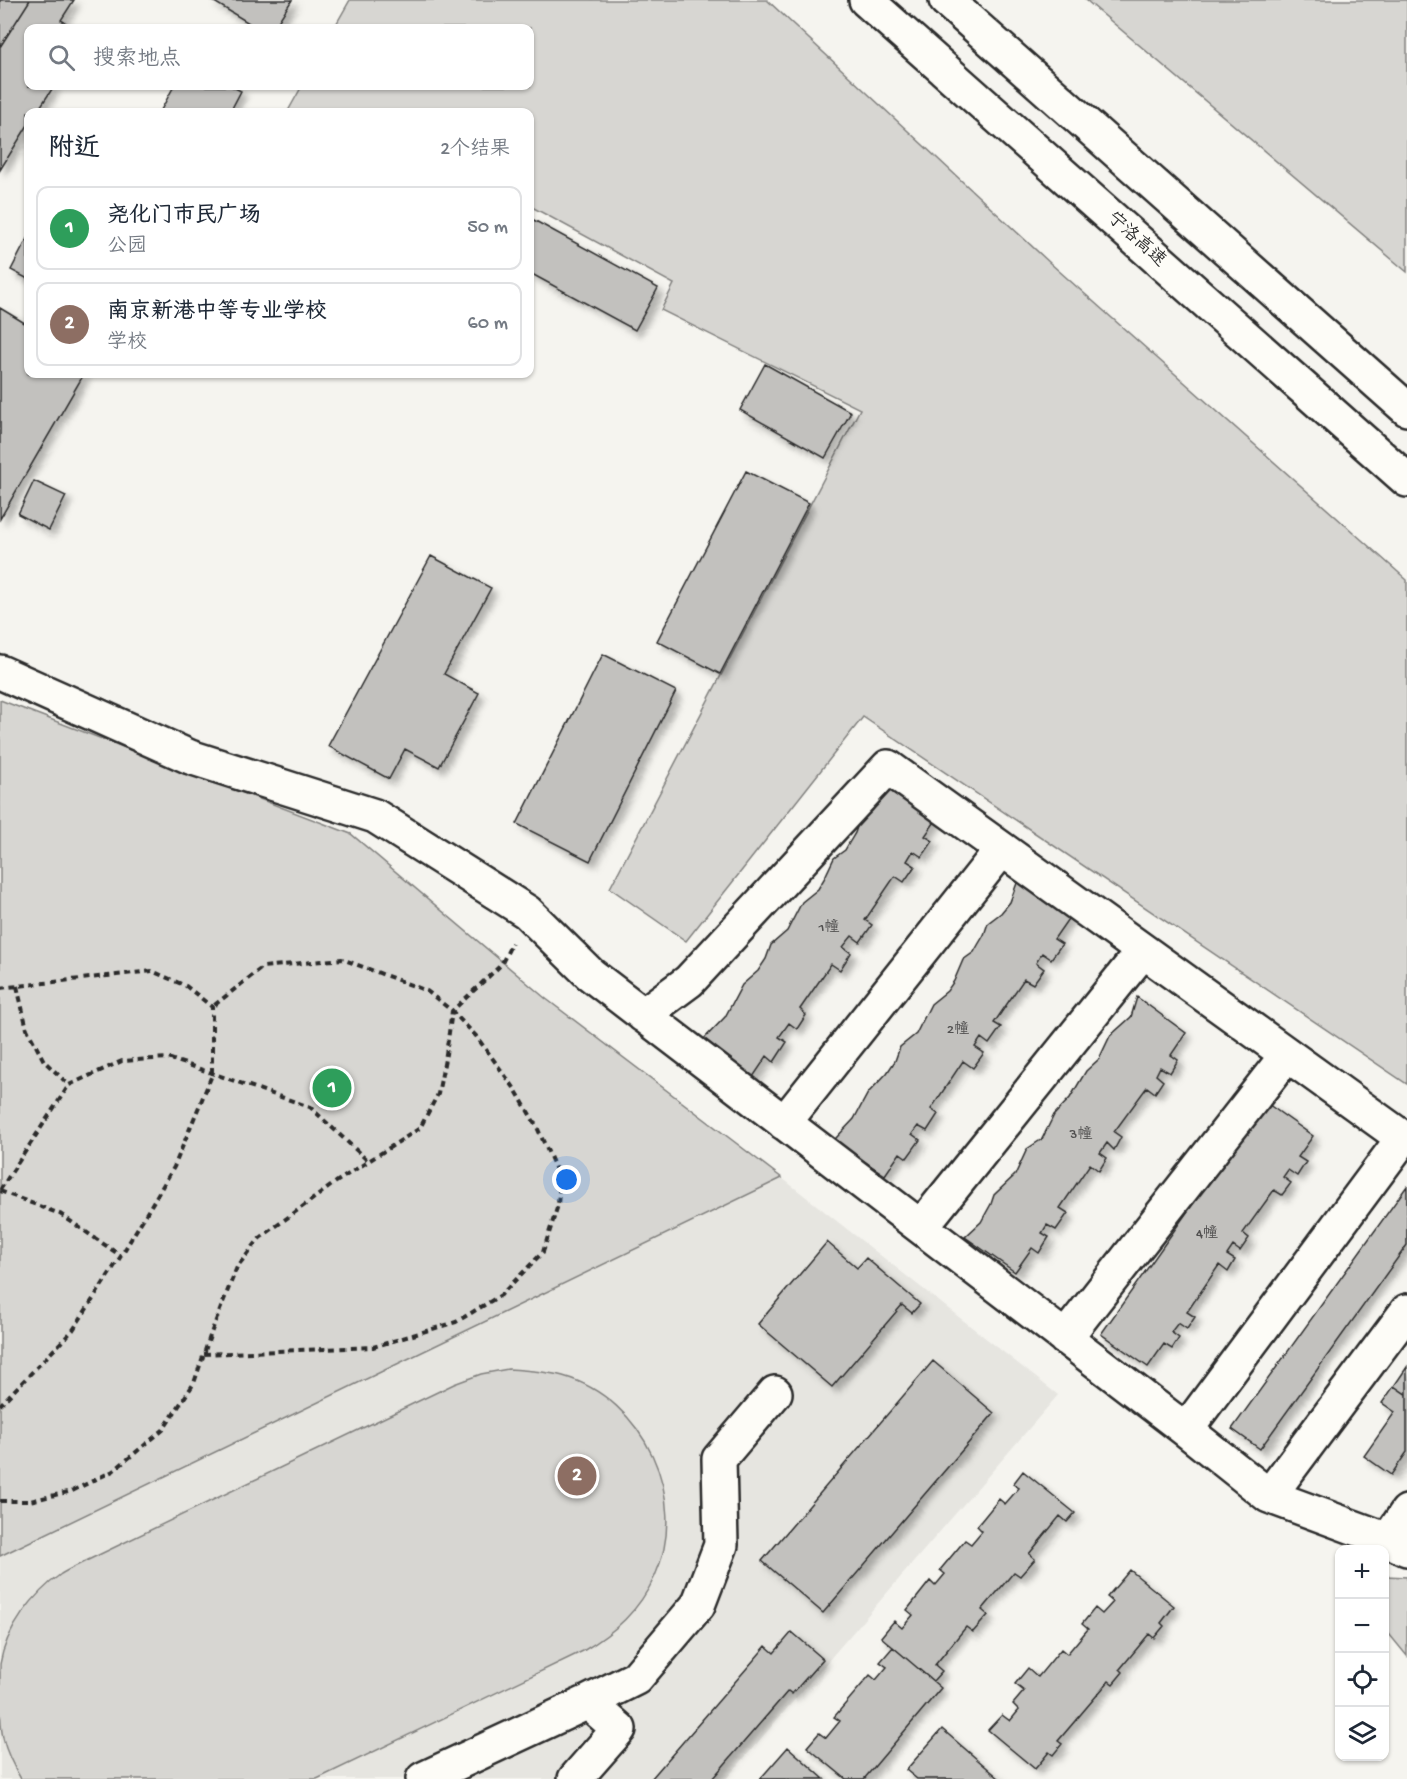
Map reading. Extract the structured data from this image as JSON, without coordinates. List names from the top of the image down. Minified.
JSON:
{"streets":{"main road":["宁洛高速"]},"house_numbers":["1幢","2幢","3幢","4幢"],"page":{"search":"搜索地点","heading":["附近","2个结果"],"list":[{"mark":"1","name":"尧化门市民广场","note":"公园","value":"50 m"},{"mark":"2","name":"南京新港中等专业学校","note":"学校","value":"60 m"}],"pins":["1","2"],"map_buttons":["+","−"]}}
